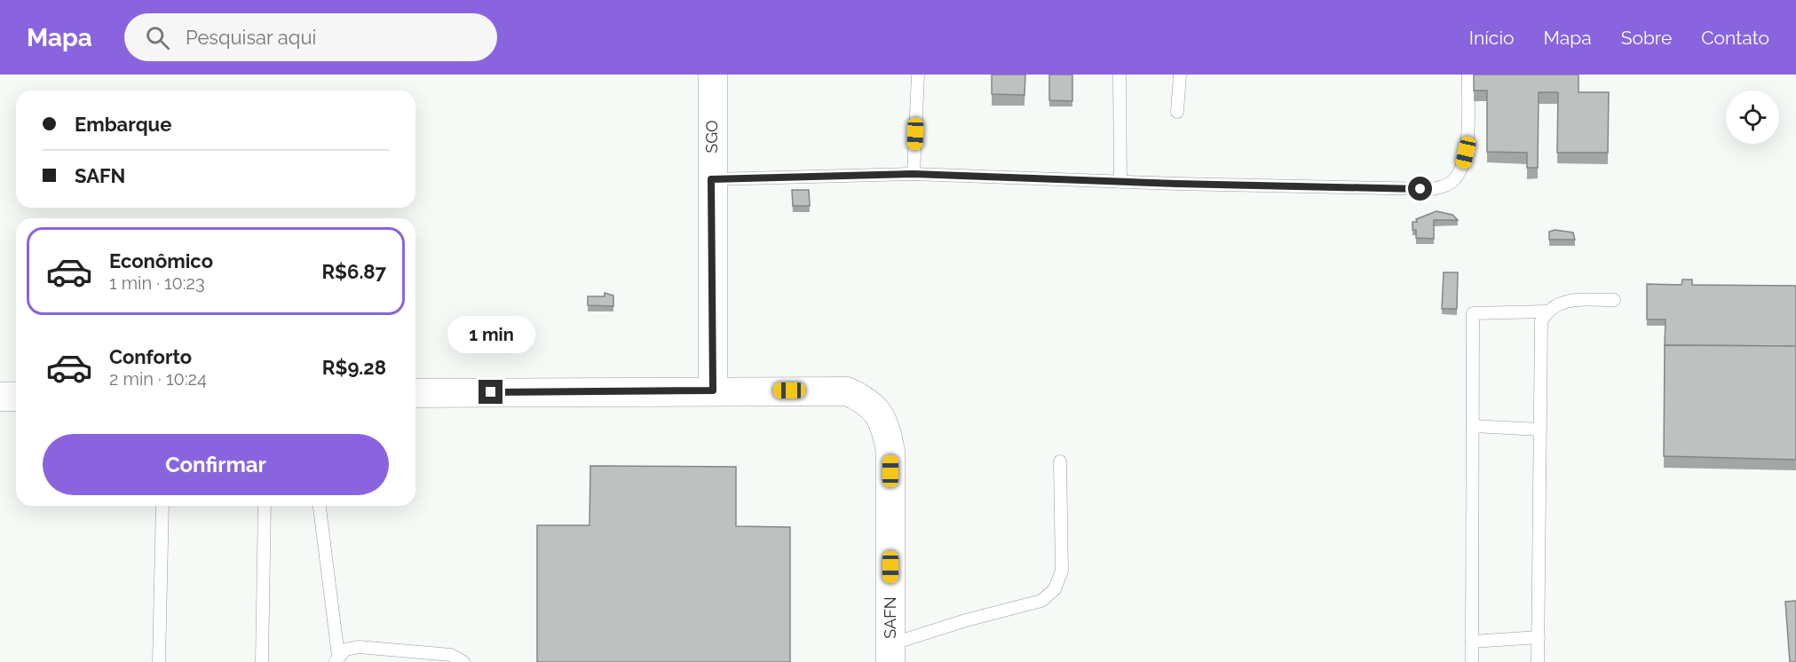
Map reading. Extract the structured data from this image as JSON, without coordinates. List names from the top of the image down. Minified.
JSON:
{"streets":{"street":["SGO","SAFN"]},"crossings":[["SGO","SAFN"]],"page":{"header":"Mapa","search":"Pesquisar aqui","nav":["Início","Mapa","Sobre","Contato"],"banner":["Embarque","SAFN"],"list":[{"name":"Econômico","note":"1 min · 10:23","value":"R$6.87"},{"name":"Conforto","note":"2 min · 10:24","value":"R$9.28"}],"bubble":"1 min","buttons":"Confirmar"}}
